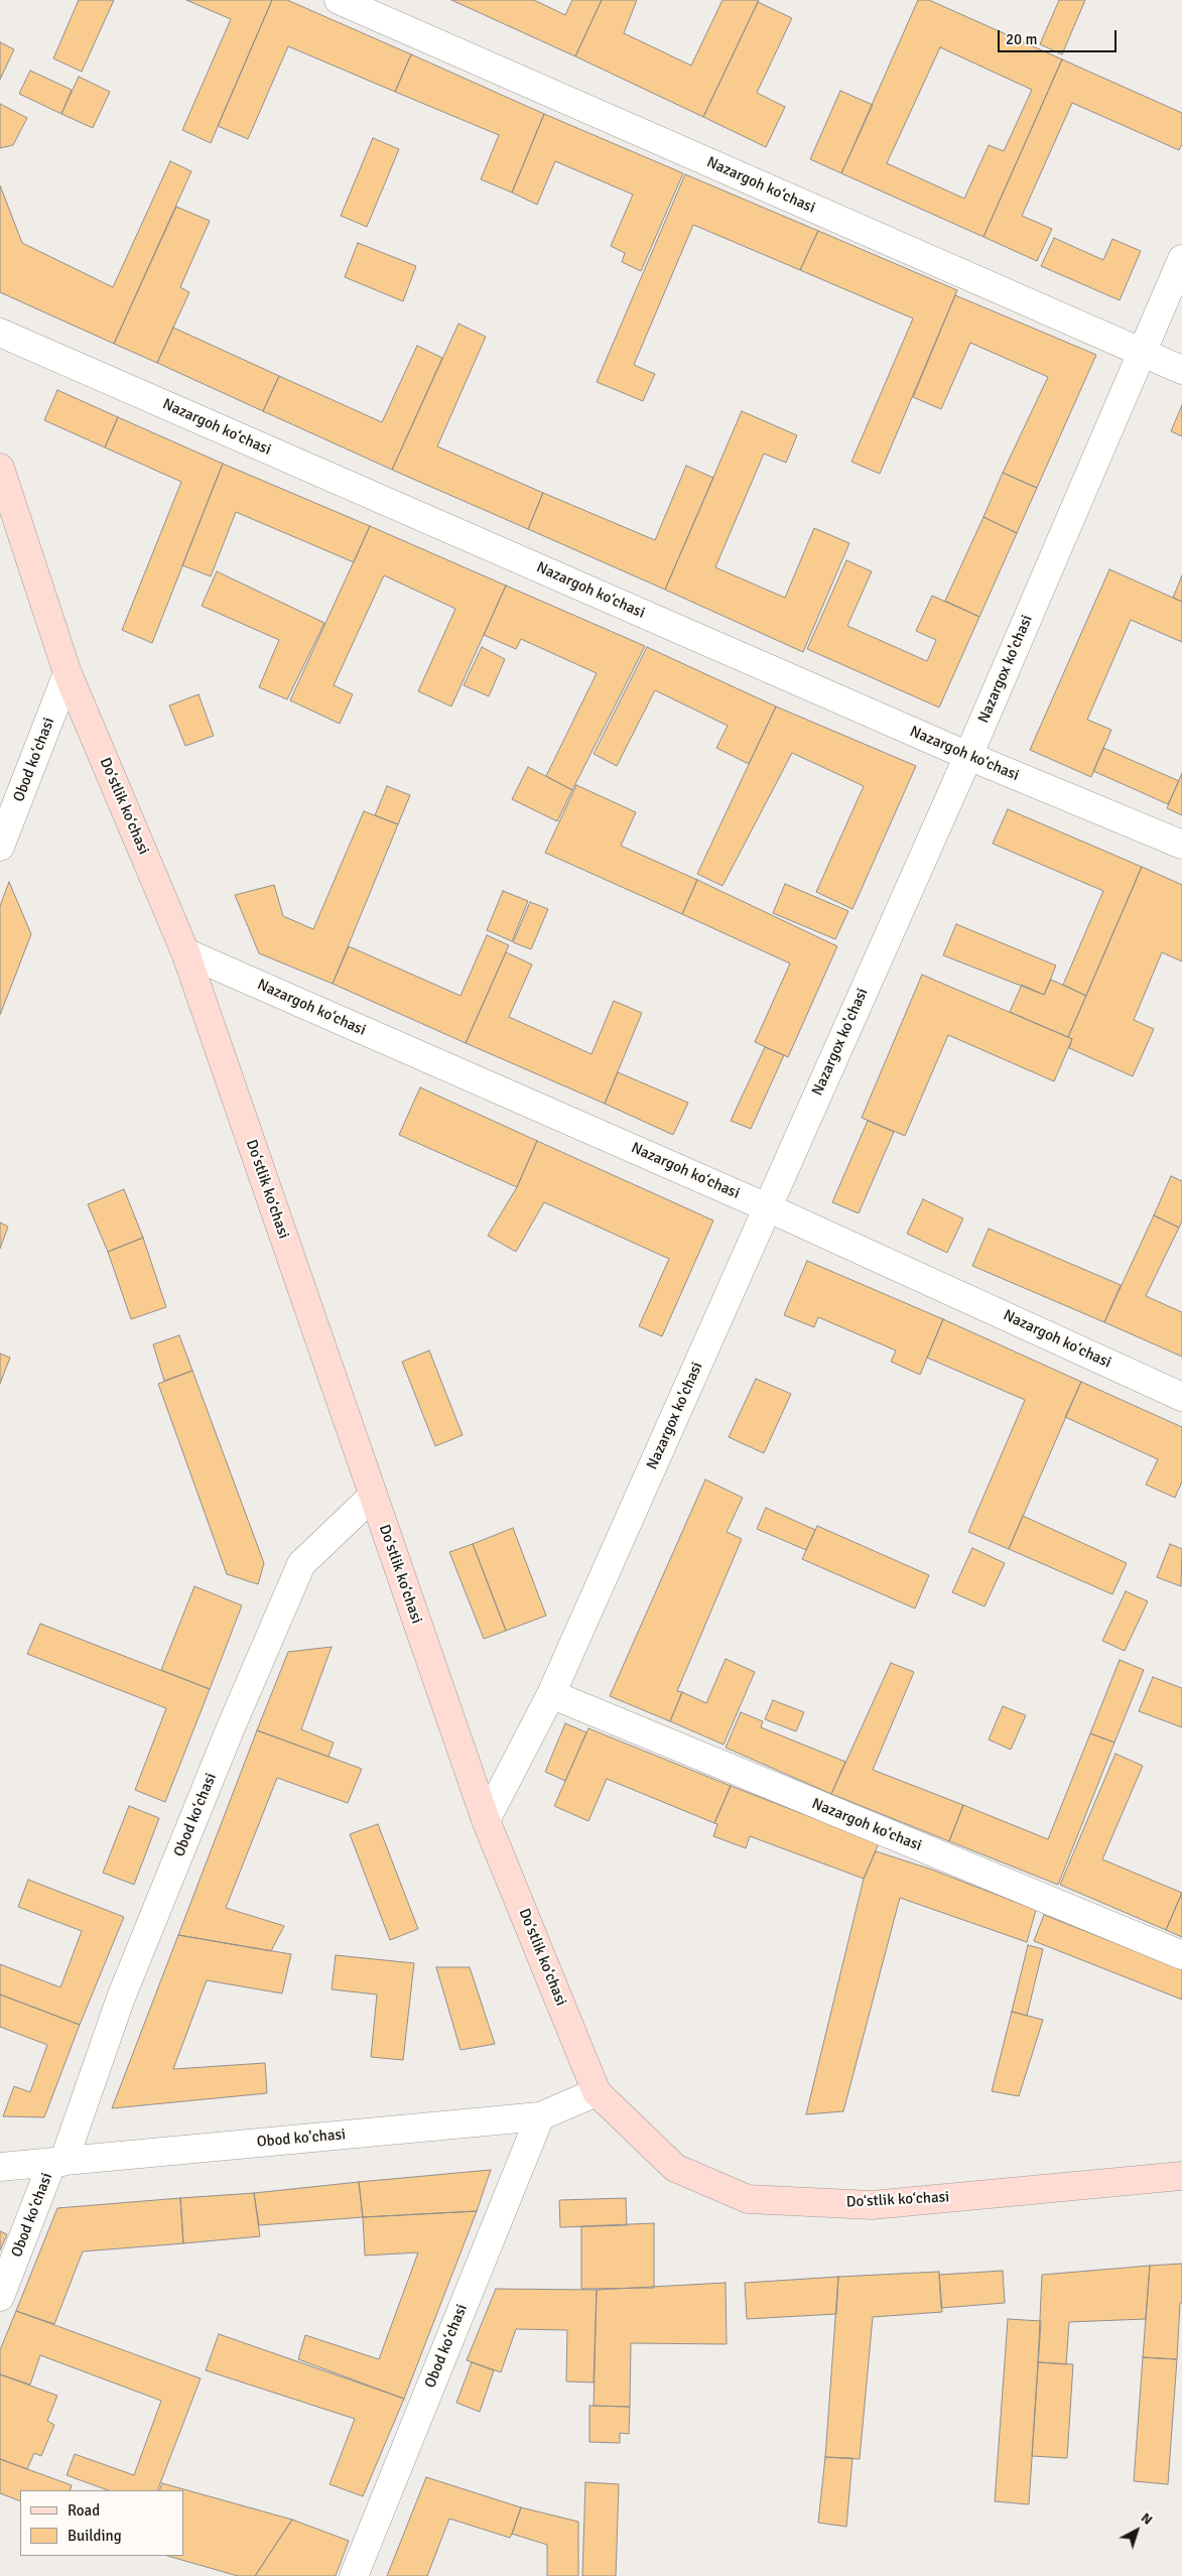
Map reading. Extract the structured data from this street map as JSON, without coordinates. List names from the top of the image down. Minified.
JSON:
{"streets":{"street":["Nazargoh koʻchasi","Nazargox ko'chasi","Obod koʻchasi","Doʻstlik koʻchasi","Obod ko'chasi"]},"crossings":[["Nazargoh koʻchasi","Nazargox ko'chasi"],["Nazargoh koʻchasi","Doʻstlik koʻchasi"],["Nazargox ko'chasi","Doʻstlik koʻchasi"],["Obod koʻchasi","Doʻstlik koʻchasi"],["Obod koʻchasi","Obod ko'chasi"],["Doʻstlik koʻchasi","Obod ko'chasi"]],"legend":["Road","Building"],"scale_bar":"20 m","north":"top right"}
